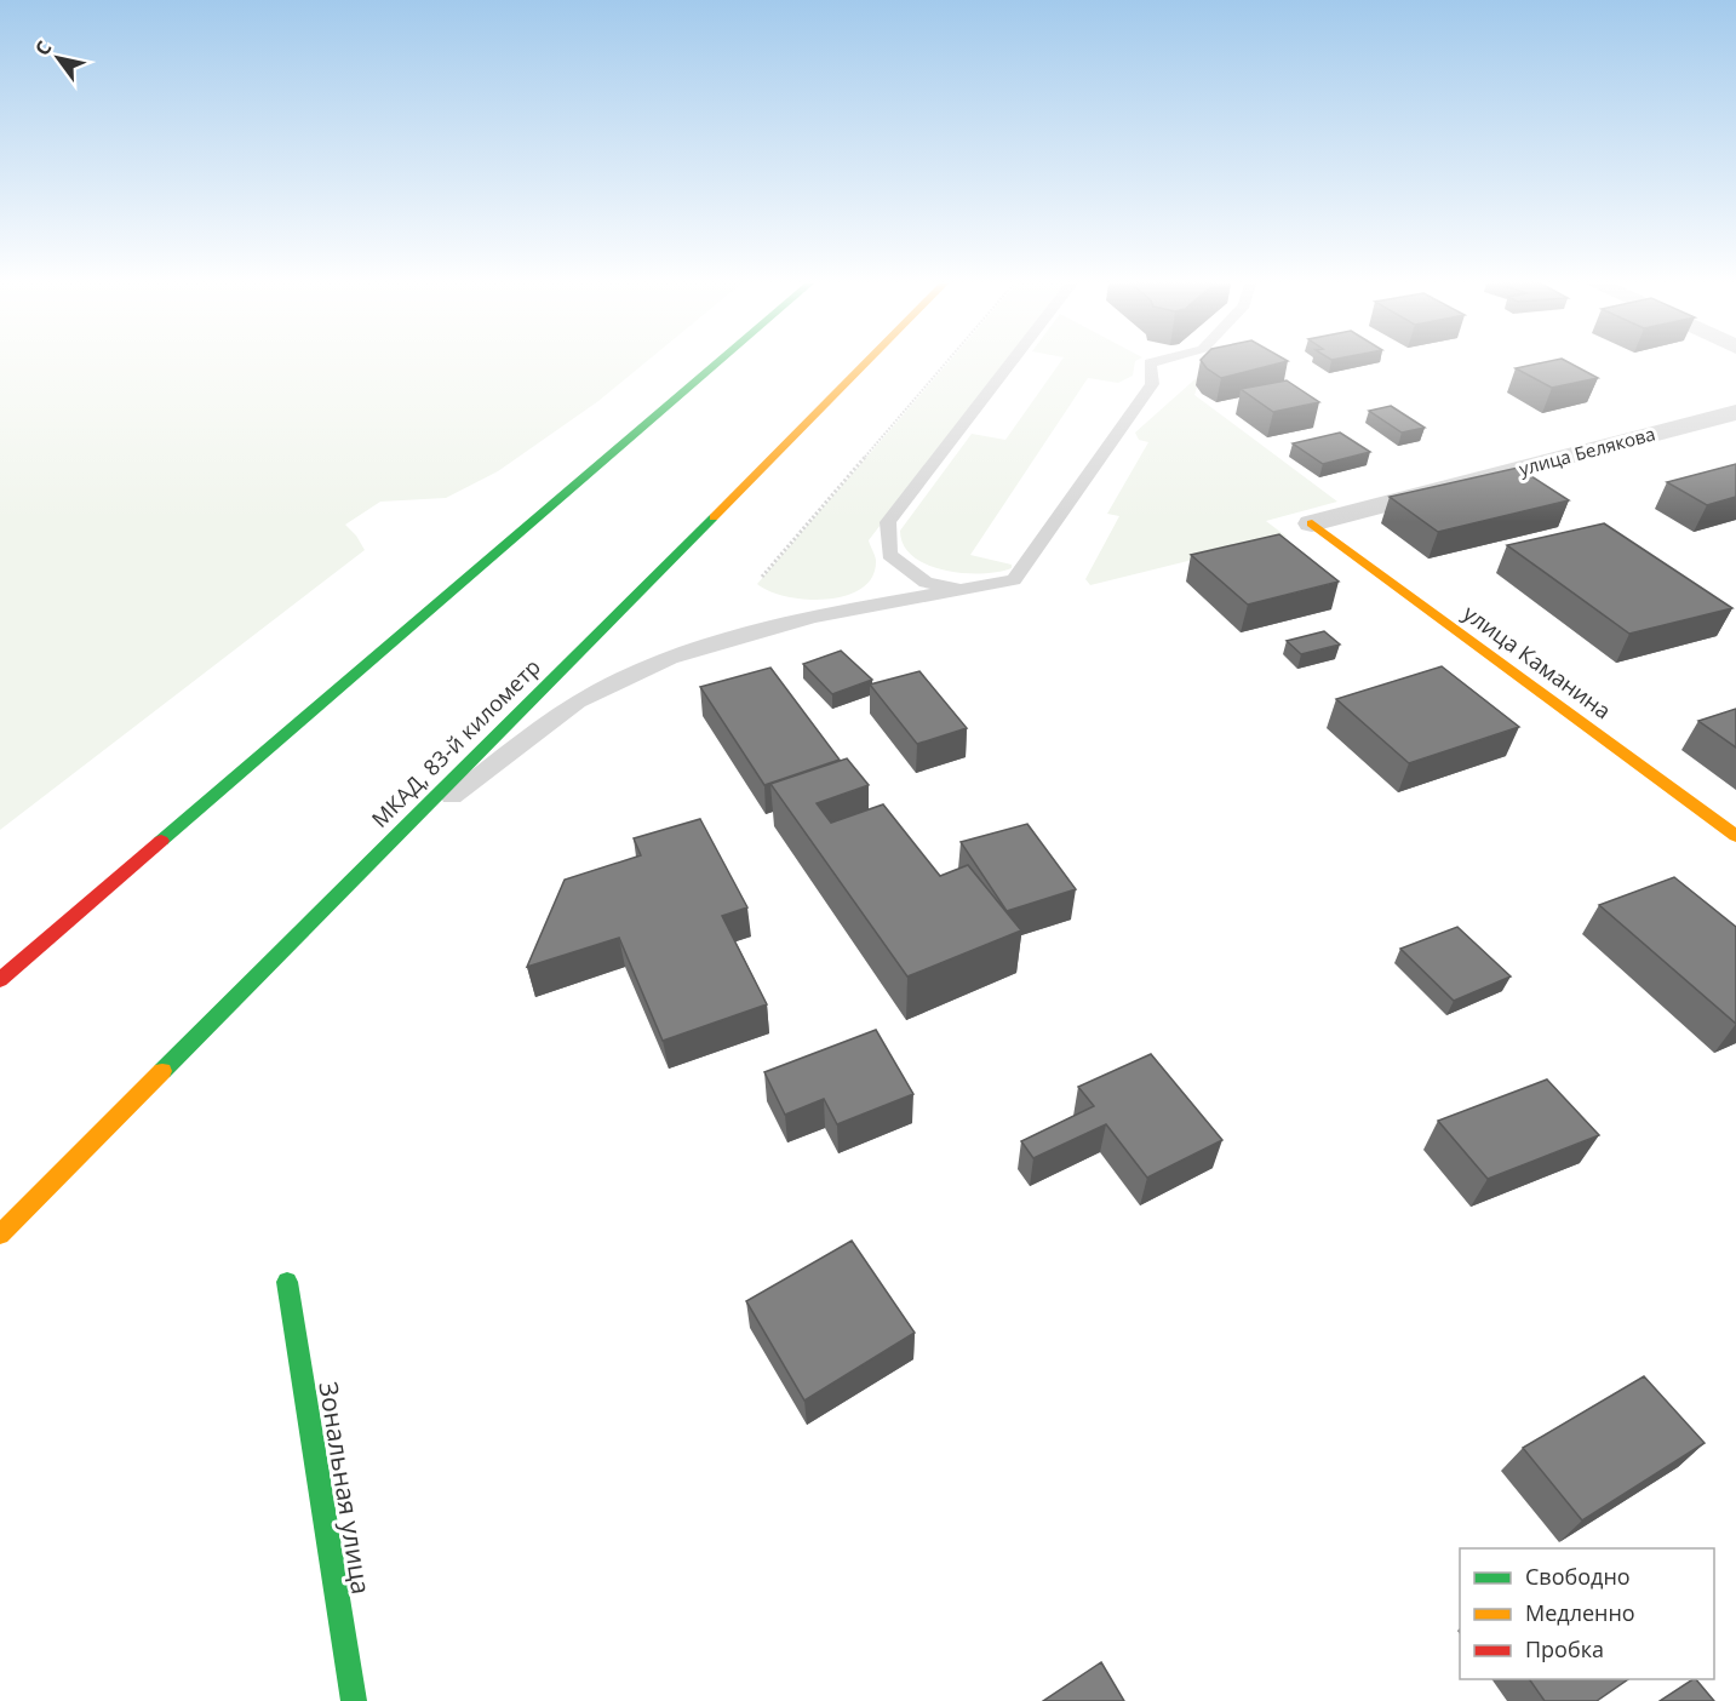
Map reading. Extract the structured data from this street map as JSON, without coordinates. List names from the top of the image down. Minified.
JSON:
{"streets":{"main road":["улица Каманина","МКАД, 83-й километр","Зональная улица"],"street":["улица Белякова"]},"crossings":[["улица Белякова","улица Каманина"]],"legend":["Свободно","Медленно","Пробка"],"north":"top left"}
